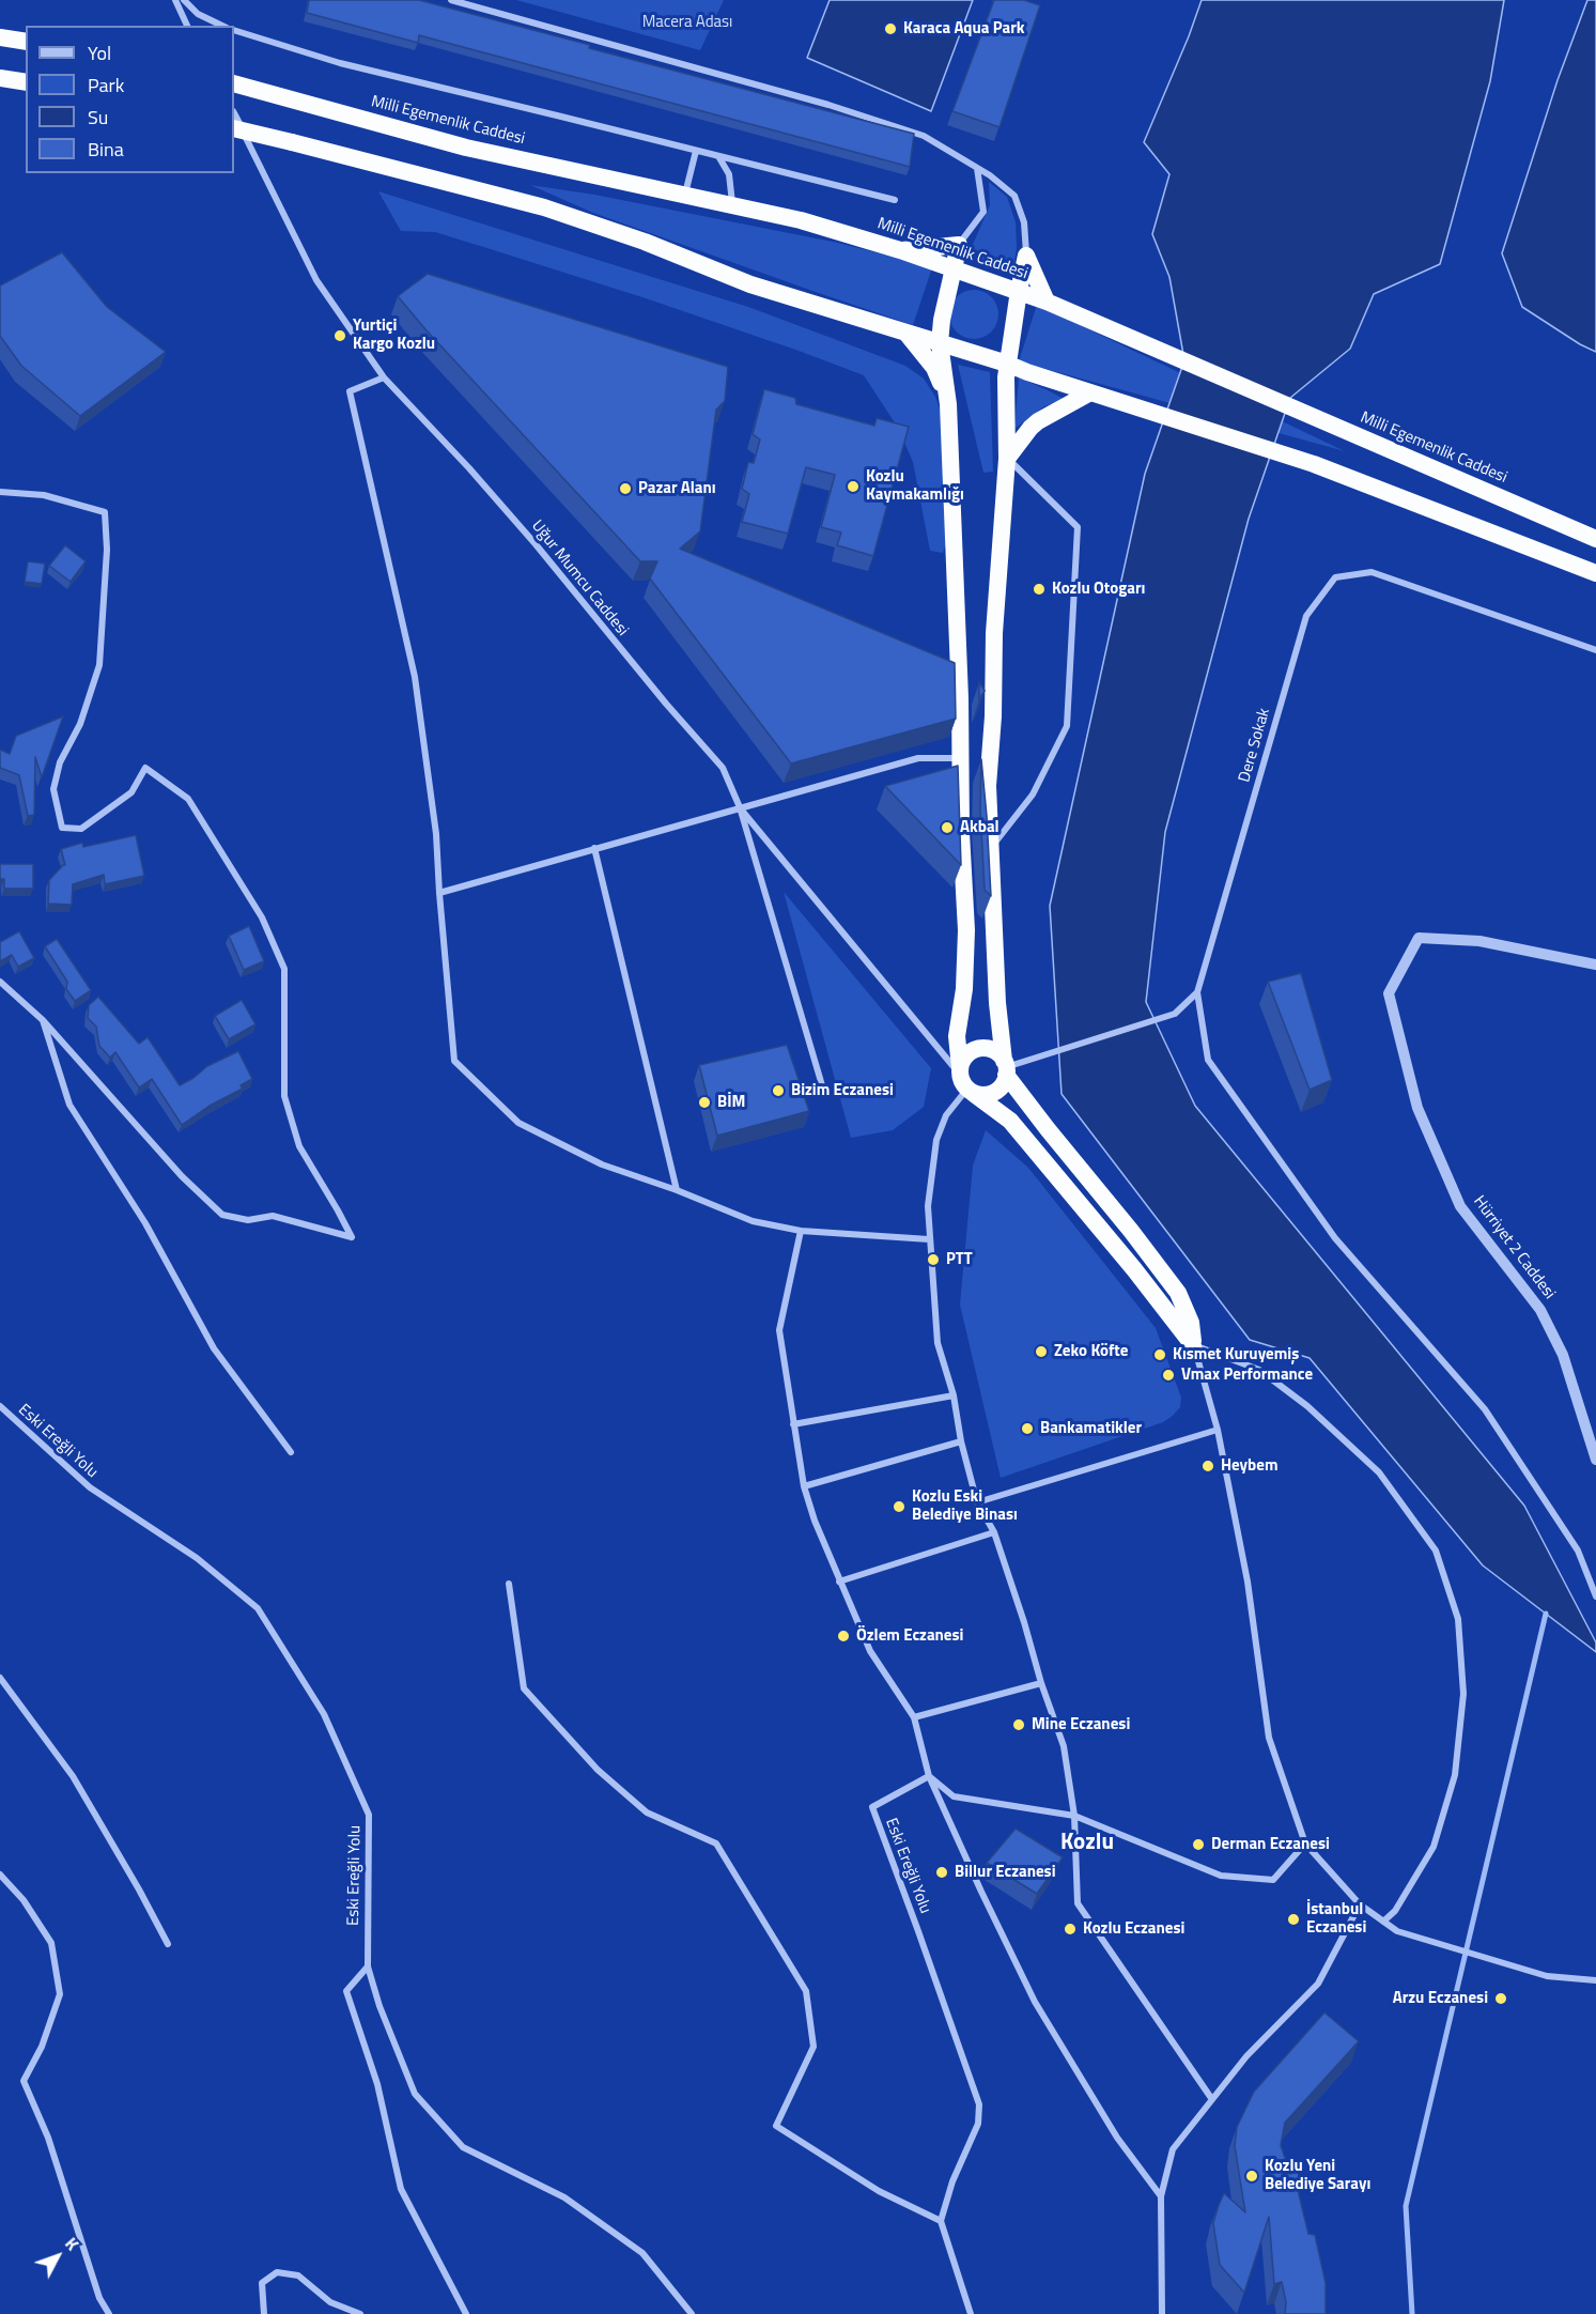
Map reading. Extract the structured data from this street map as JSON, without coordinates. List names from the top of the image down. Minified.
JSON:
{"streets":{"highway":["Milli Egemenlik Caddesi"],"street":["Uğur Mumcu Caddesi","Dere Sokak","Hürriyet 2 Caddesi","Eski Ereğli Yolu"]},"districts":["Kozlu"],"parks":["Macera Adası"],"places":["Karaca Aqua Park","Yurtiçi Kargo Kozlu","Kozlu Kaymakamlığı","Pazar Alanı","Kozlu Otogarı","Akbal","Bizim Eczanesi","BİM","PTT","Zeko Köfte","Kısmet Kuruyemiş","Vmax Performance","Bankamatikler","Heybem","Kozlu Eski Belediye Binası","Özlem Eczanesi","Mine Eczanesi","Derman Eczanesi","Billur Eczanesi","İstanbul Eczanesi","Kozlu Eczanesi","Arzu Eczanesi","Kozlu Yeni Belediye Sarayı"],"legend":["Yol","Park","Su","Bina"],"north":"top right"}
